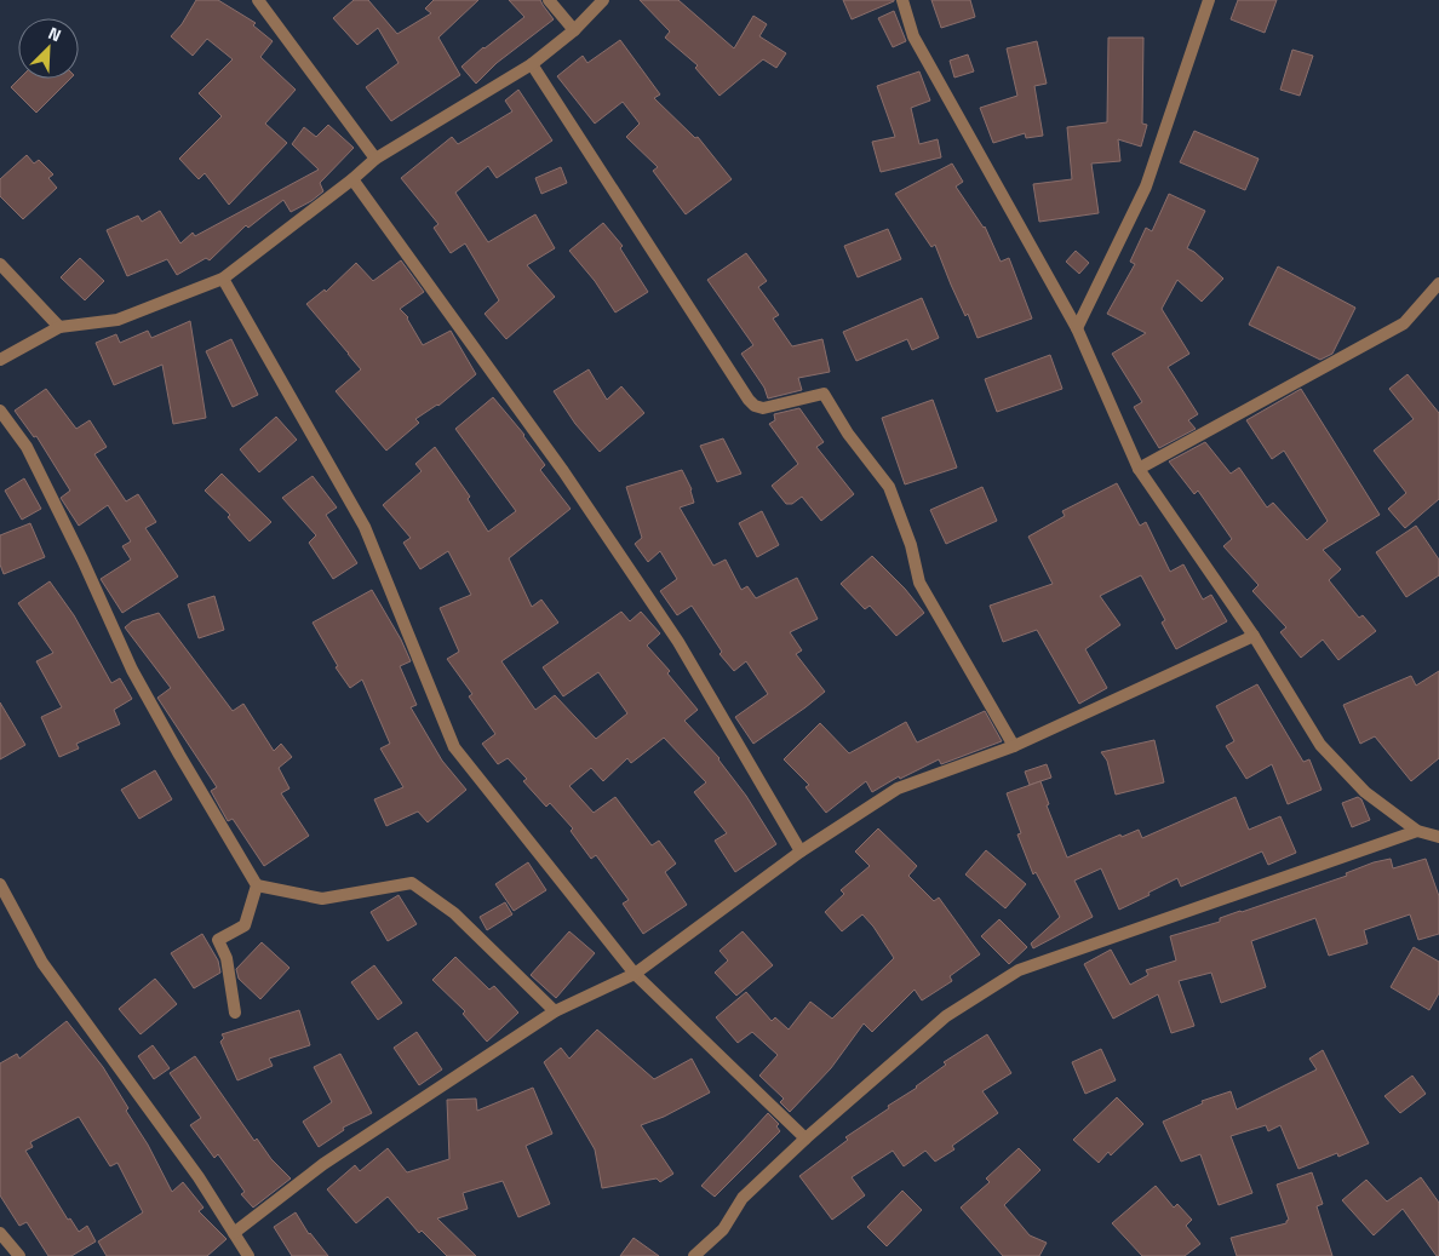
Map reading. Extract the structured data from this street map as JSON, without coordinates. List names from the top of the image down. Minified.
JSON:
{"north":"top right"}
